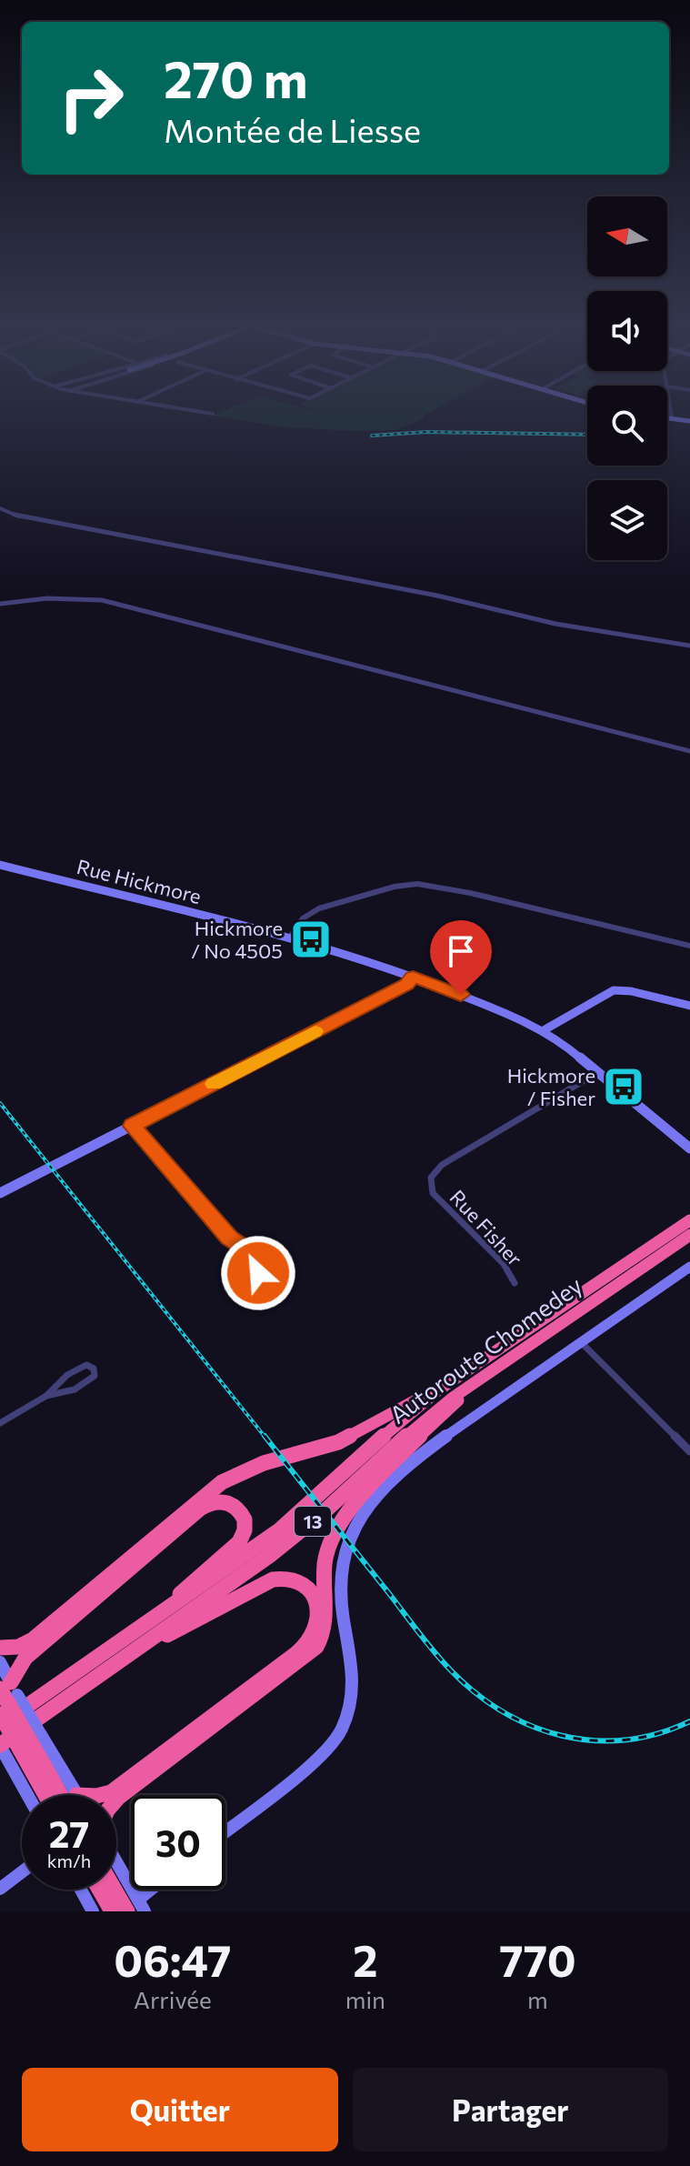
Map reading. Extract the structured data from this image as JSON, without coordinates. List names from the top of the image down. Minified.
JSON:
{"streets":{"highway":["Autoroute Chomedey","13"],"street":["Rue Hickmore","Rue Fisher"]},"crossings":[["Rue Hickmore","Rue Fisher"]],"places":{"bus stop":["Hickmore / No 4505","Hickmore / Fisher"]},"north":"left","page":{"turn":["270 m","Montée de Liesse"],"speed":"27 km/h","limit":"30","eta":["06:47","Arrivée","2","min","770","m"],"buttons":["Quitter","Partager"]}}
